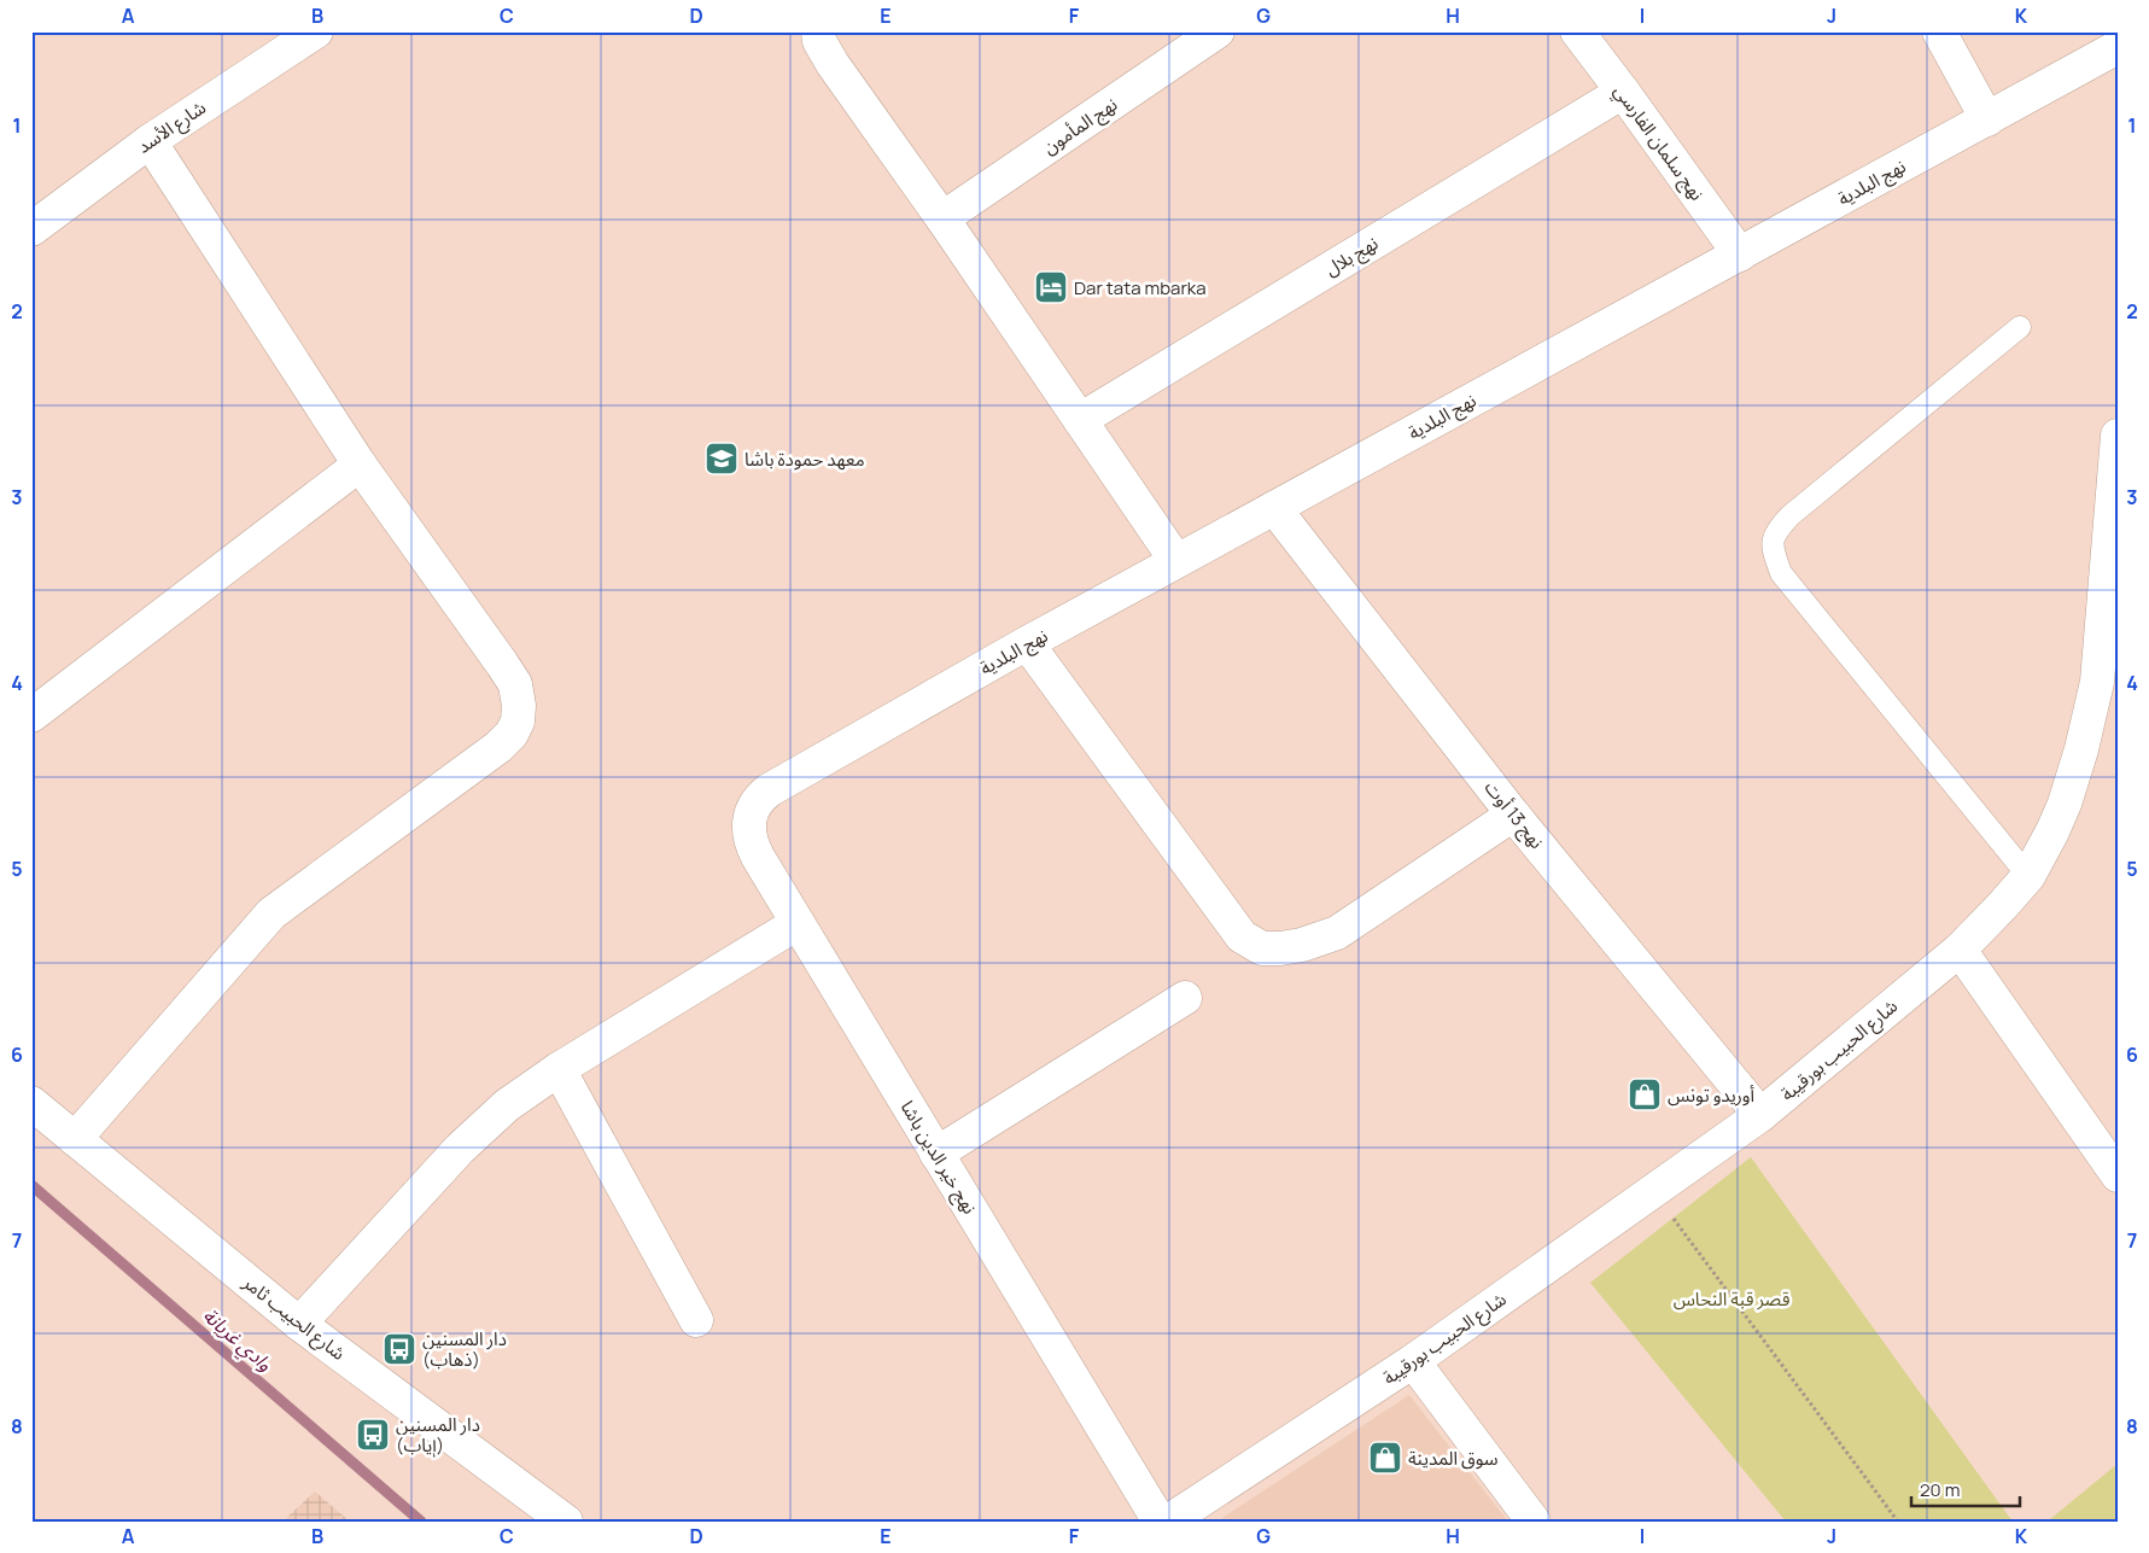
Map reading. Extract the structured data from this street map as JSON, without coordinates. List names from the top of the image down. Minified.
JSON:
{"streets":{"street":["نهج المأمون","شارع الأسد","نهج سلمان الفارسي","نهج البلدية","نهج بلال","نهج 13 أوت","شارع الحبيب بورقيبة","نهج خير الدين باشا","شارع الحبيب ثامر"]},"crossings":[["نهج سلمان الفارسي","نهج البلدية"],["نهج سلمان الفارسي","نهج بلال"],["نهج البلدية","نهج 13 أوت"],["نهج البلدية","نهج خير الدين باشا"],["نهج 13 أوت","شارع الحبيب بورقيبة"]],"water":["وادي غريانة"],"parks":["قصر قبة النحاس"],"places":{"hotel":["Dar tata mbarka"],"school or university":["معهد حمودة باشا"],"shop":["أوريدو تونس","سوق المدينة"],"bus stop":["دار المسنين (ذهاب)","دار المسنين (إياب)"]},"scale_bar":"20 m","grid":{"columns":["A","B","C","D","E","F","G","H","I","J","K"],"rows":["1","2","3","4","5","6","7","8"]}}
